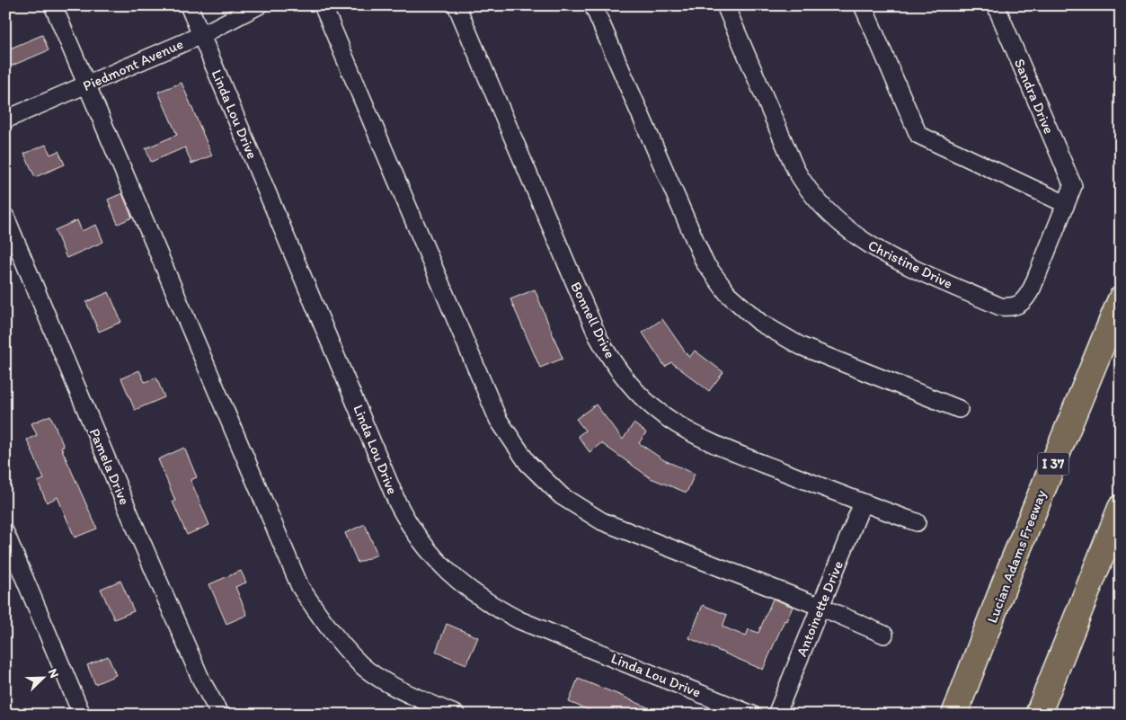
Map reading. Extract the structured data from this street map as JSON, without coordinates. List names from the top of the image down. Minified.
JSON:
{"streets":{"highway":["I 37","Lucian Adams Freeway"],"street":["Piedmont Avenue","Sandra Drive","Linda Lou Drive","Christine Drive","Bonnell Drive","Pamela Drive","Antoinette Drive"]},"crossings":[["Piedmont Avenue","Linda Lou Drive"],["Sandra Drive","Christine Drive"],["Bonnell Drive","Antoinette Drive"]],"north":"top right"}
